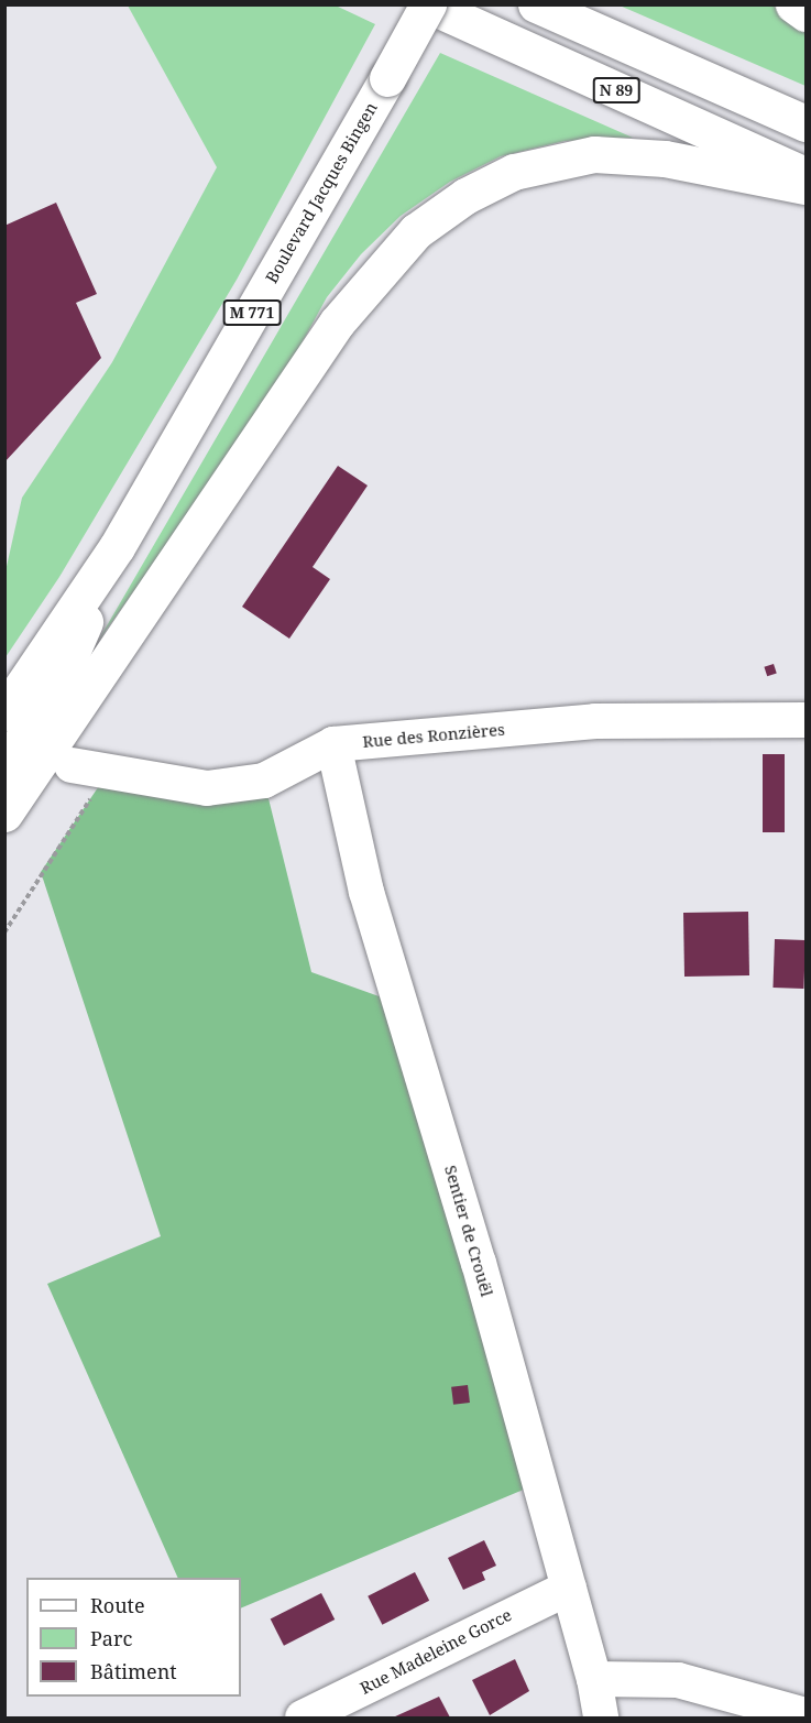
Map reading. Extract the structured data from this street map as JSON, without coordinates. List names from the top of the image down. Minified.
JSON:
{"streets":{"highway":["N 89","Boulevard Jacques Bingen","M 771"],"street":["Rue des Ronzières","Sentier de Crouël","Rue Madeleine Gorce"]},"crossings":[["N 89","Boulevard Jacques Bingen"],["Rue des Ronzières","Sentier de Crouël"],["Sentier de Crouël","Rue Madeleine Gorce"]],"legend":["Route","Parc","Bâtiment"]}
